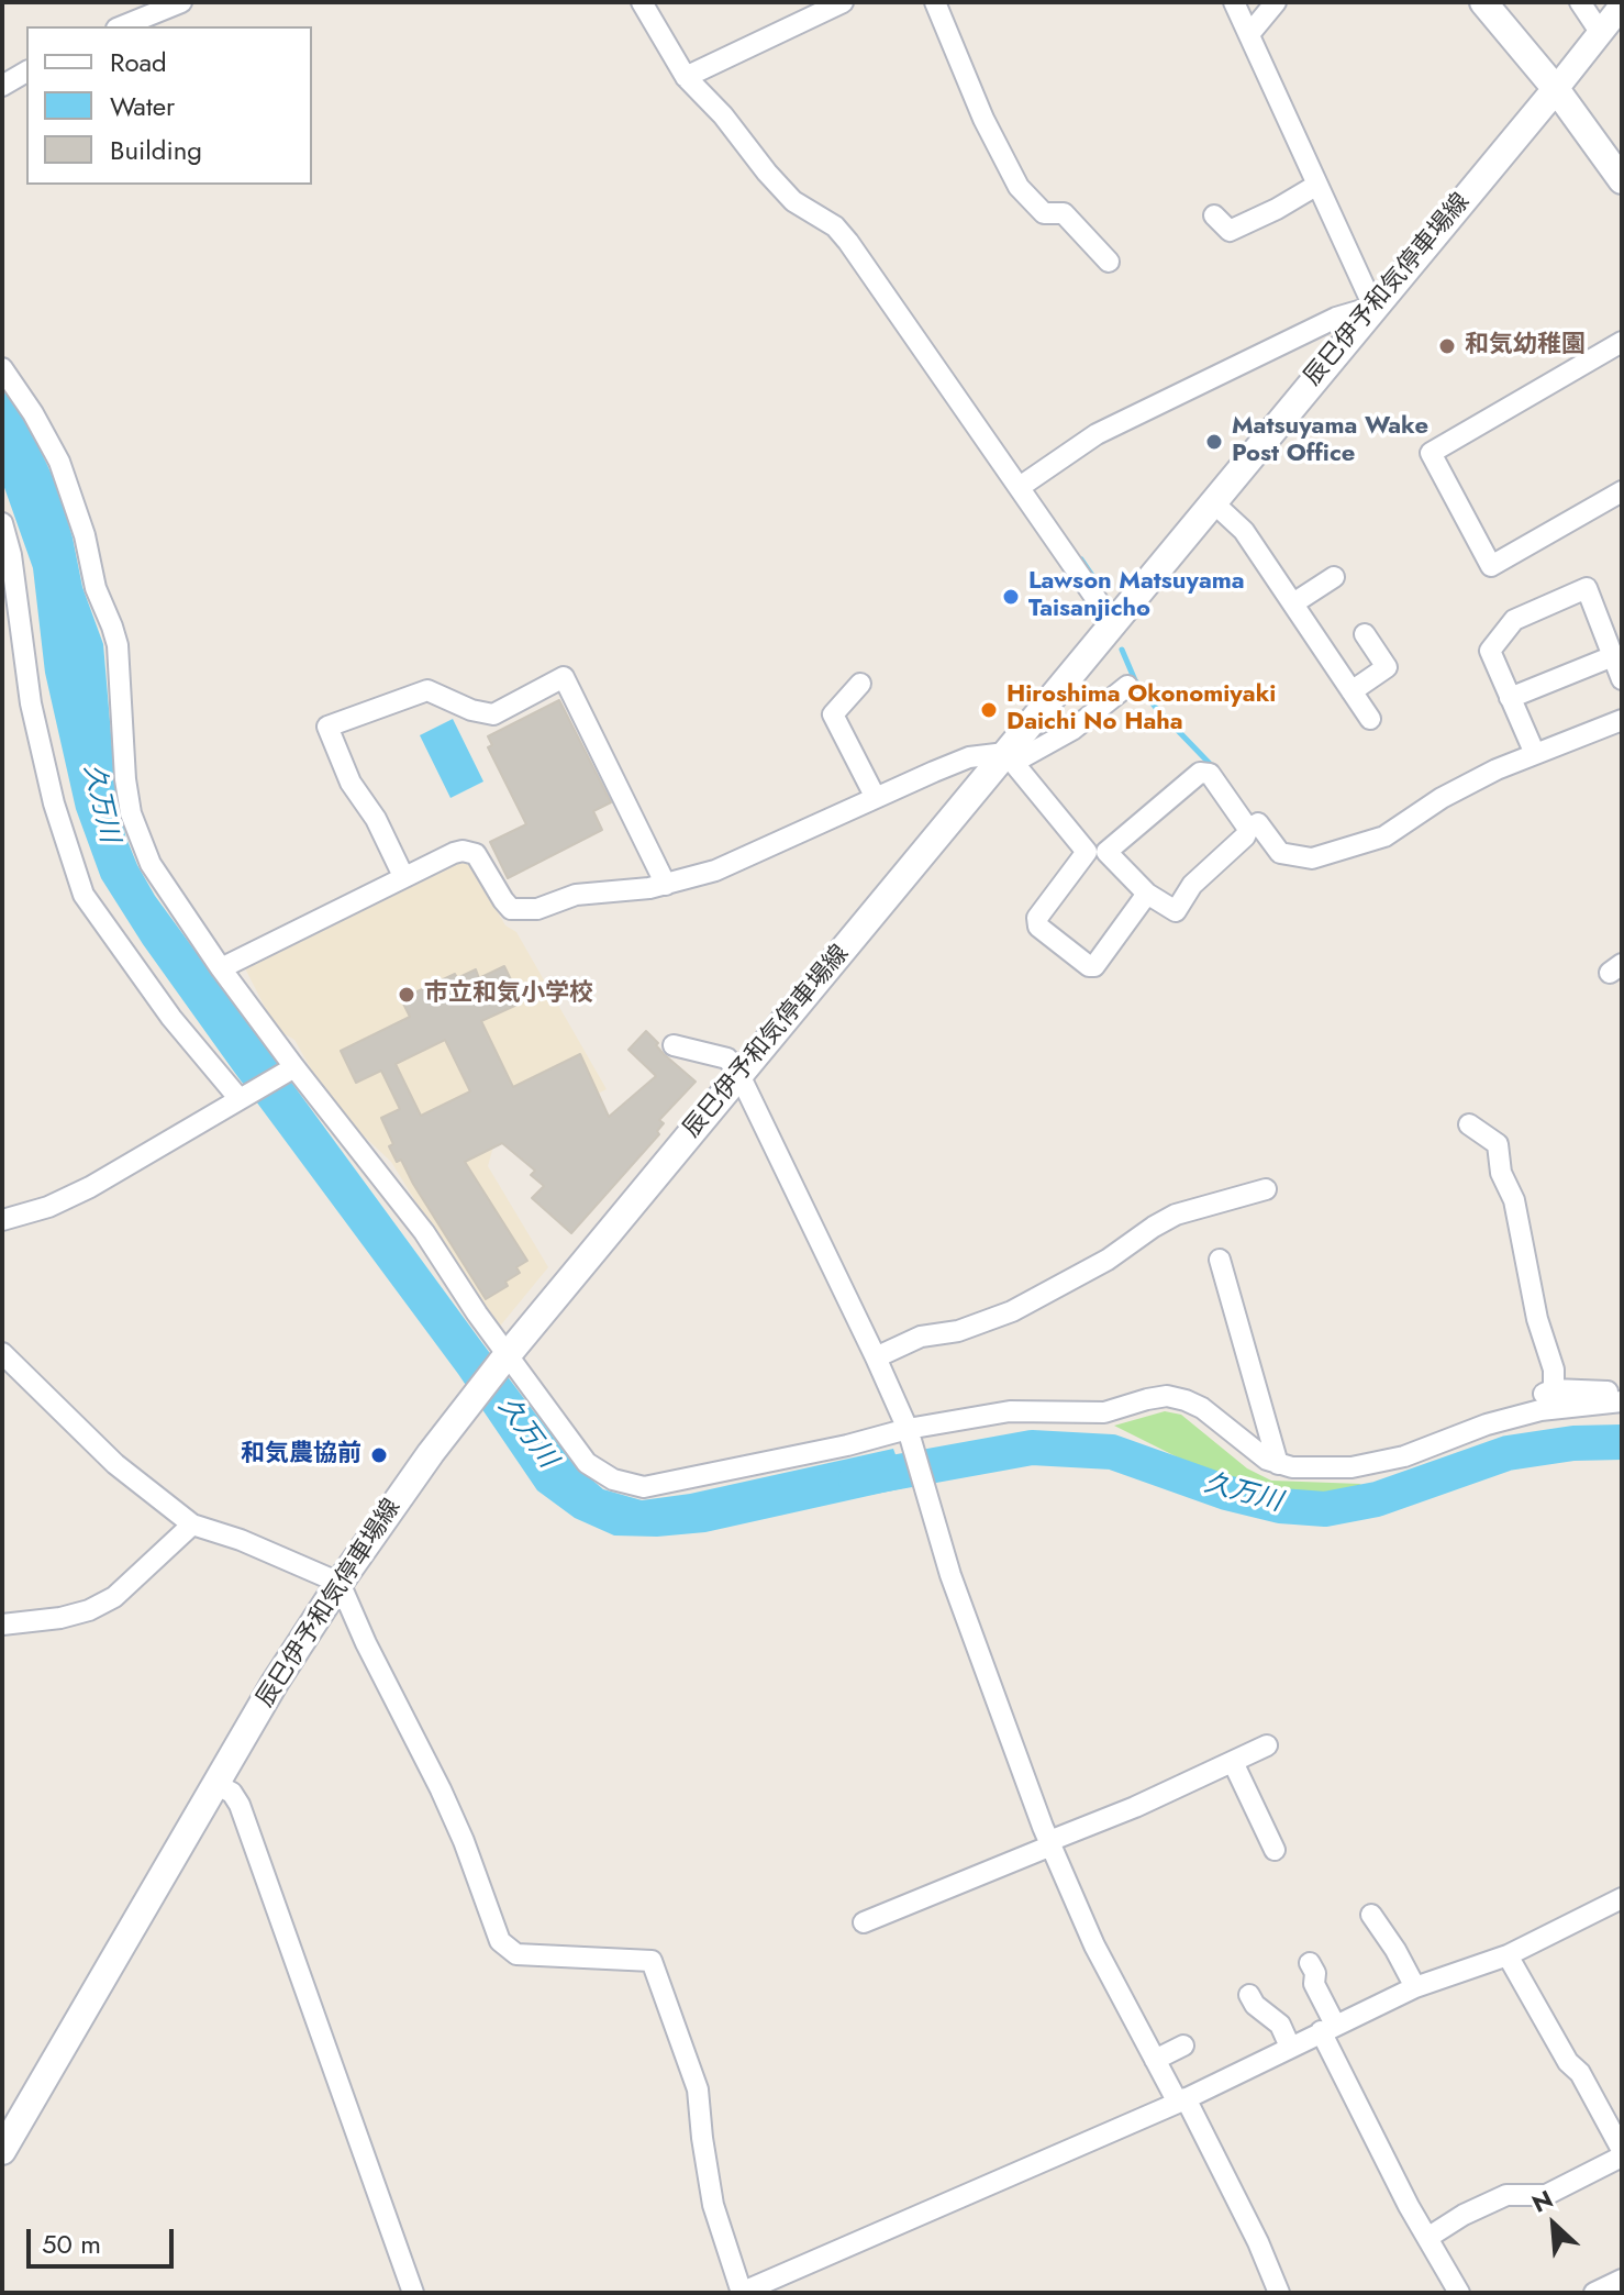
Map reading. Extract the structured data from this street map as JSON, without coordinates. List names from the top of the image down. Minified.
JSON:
{"streets":{"main road":["辰巳伊予和気停車場線"]},"water":["久万川"],"places":["和気幼稚園","Matsuyama Wake Post Office","Lawson Matsuyama Taisanjicho","Hiroshima Okonomiyaki Daichi No Haha","市立和気小学校","和気農協前"],"legend":["Road","Water","Building"],"scale_bar":"50 m","north":"top left"}
